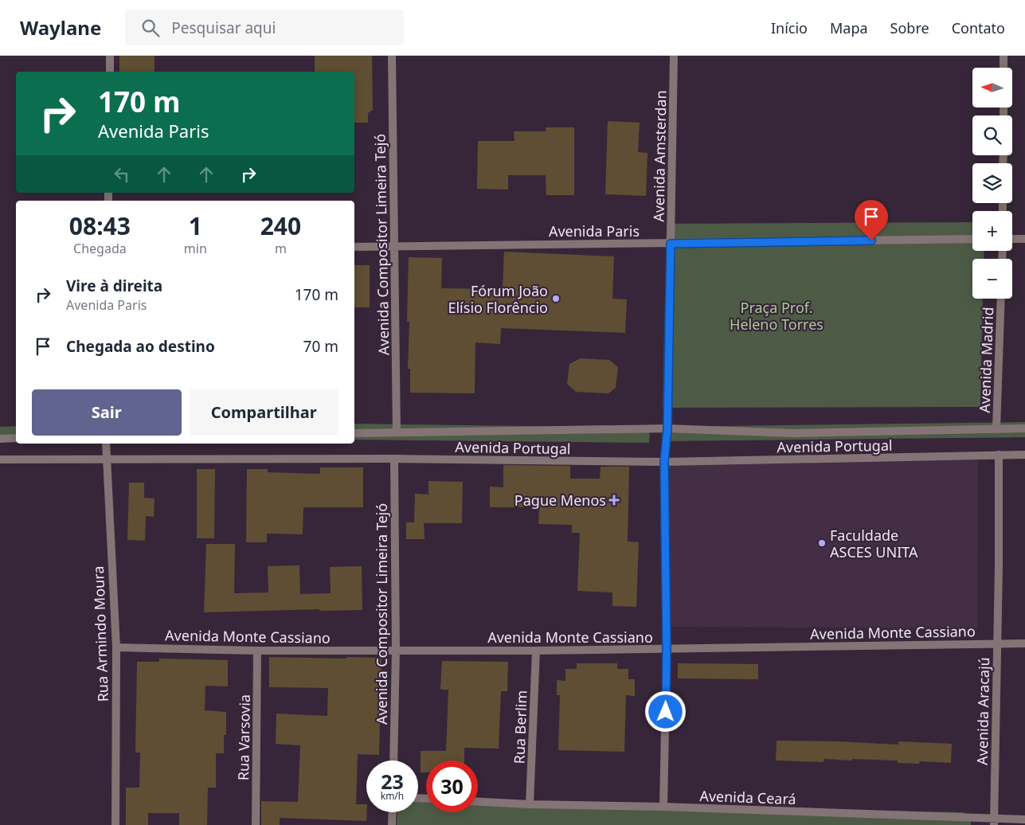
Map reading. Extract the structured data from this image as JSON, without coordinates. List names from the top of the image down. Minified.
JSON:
{"streets":{"street":["Avenida Amsterdan","Avenida Paris","Avenida Compositor Limeira Tejó","Avenida Madrid","Avenida Portugal","Avenida Monte Cassiano","Rua Armindo Moura","Avenida Aracajú","Rua Berlim","Rua Varsovia","Avenida Ceará"]},"crossings":[["Avenida Amsterdan","Avenida Paris"],["Avenida Amsterdan","Avenida Portugal"],["Avenida Amsterdan","Avenida Monte Cassiano"],["Avenida Amsterdan","Avenida Ceará"],["Avenida Paris","Avenida Compositor Limeira Tejó"],["Avenida Compositor Limeira Tejó","Avenida Portugal"],["Avenida Compositor Limeira Tejó","Avenida Monte Cassiano"],["Avenida Madrid","Avenida Portugal"],["Avenida Portugal","Rua Armindo Moura"],["Avenida Portugal","Avenida Aracajú"],["Avenida Monte Cassiano","Rua Armindo Moura"],["Avenida Monte Cassiano","Avenida Aracajú"],["Avenida Monte Cassiano","Rua Berlim"],["Avenida Monte Cassiano","Rua Varsovia"],["Avenida Aracajú","Avenida Ceará"],["Rua Berlim","Avenida Ceará"]],"parks":["Praça Prof. Heleno Torres"],"places":{"other":["Fórum João Elísio Florêncio","Faculdade ASCES UNITA"],"health":["Pague Menos"]},"north":"left","page":{"header":"Waylane","search":"Pesquisar aqui","nav":["Início","Mapa","Sobre","Contato"],"map_buttons":["+","−"],"turn":["170 m","Avenida Paris"],"eta":["08:43","Chegada","1","min","240","m"],"list":[{"name":"Vire à direita","note":"Avenida Paris","value":"170 m"},{"name":"Chegada ao destino","value":"70 m"}],"buttons":["Sair","Compartilhar"],"speed":"23 km/h","limit":"30"}}
